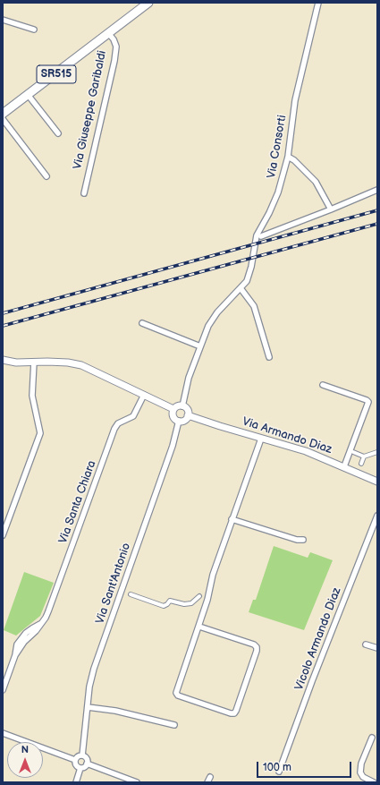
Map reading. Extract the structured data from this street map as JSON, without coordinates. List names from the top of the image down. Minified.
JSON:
{"streets":{"main road":["SR515","Via Giuseppe Garibaldi"],"street":["Via Consorti","Via Armando Diaz","Via Santa Chiara","Via Sant'Antonio","Vicolo Armando Diaz"]},"crossings":[["Via Consorti","Via Armando Diaz"],["Via Consorti","Via Sant'Antonio"],["Via Armando Diaz","Via Sant'Antonio"]],"scale_bar":"100 m","north":"top"}
